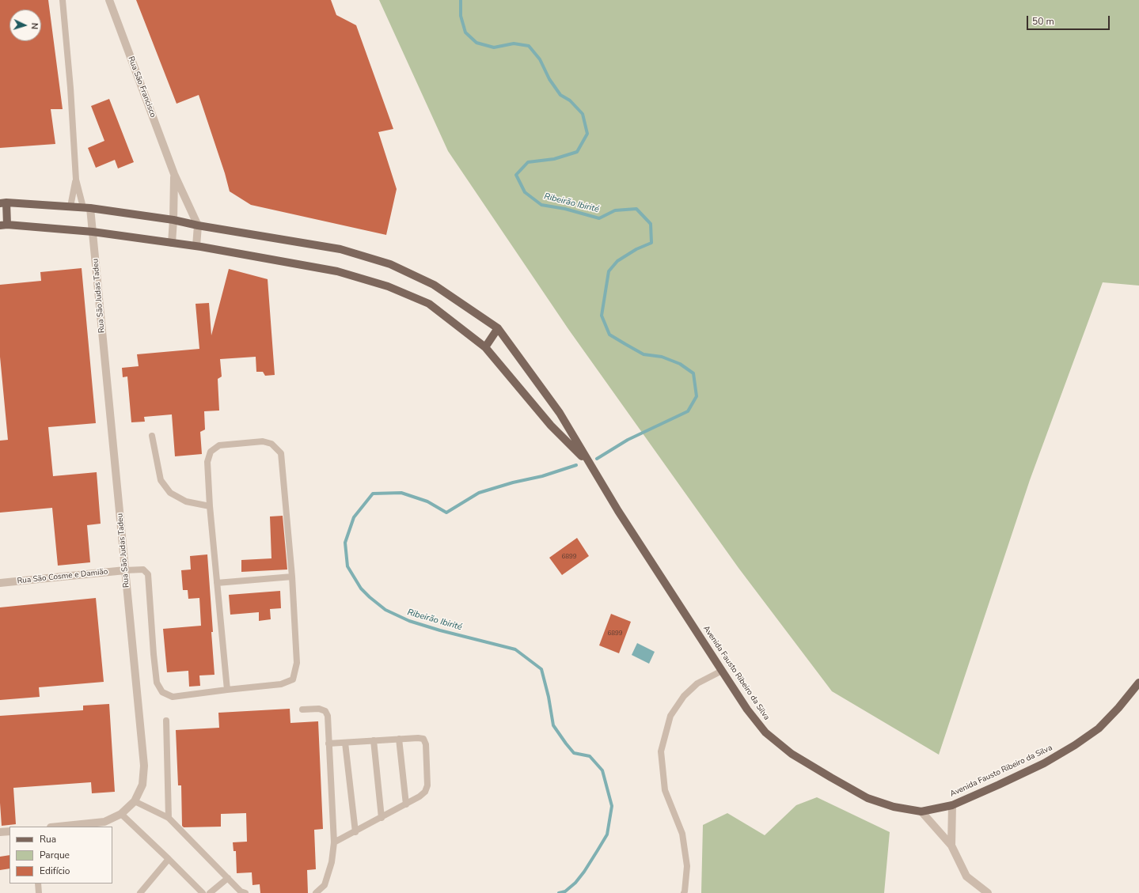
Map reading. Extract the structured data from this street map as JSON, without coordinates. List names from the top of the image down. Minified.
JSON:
{"streets":{"main road":["Avenida Fausto Ribeiro da Silva"],"street":["Rua São Francisco","Rua São Judas Tadeu","Rua São Cosme e Damião"]},"crossings":[["Rua São Judas Tadeu","Rua São Cosme e Damião"]],"water":["Ribeirão Ibirité"],"house_numbers":["6899","6899"],"legend":["Rua","Parque","Edifício"],"scale_bar":"50 m","north":"right"}
